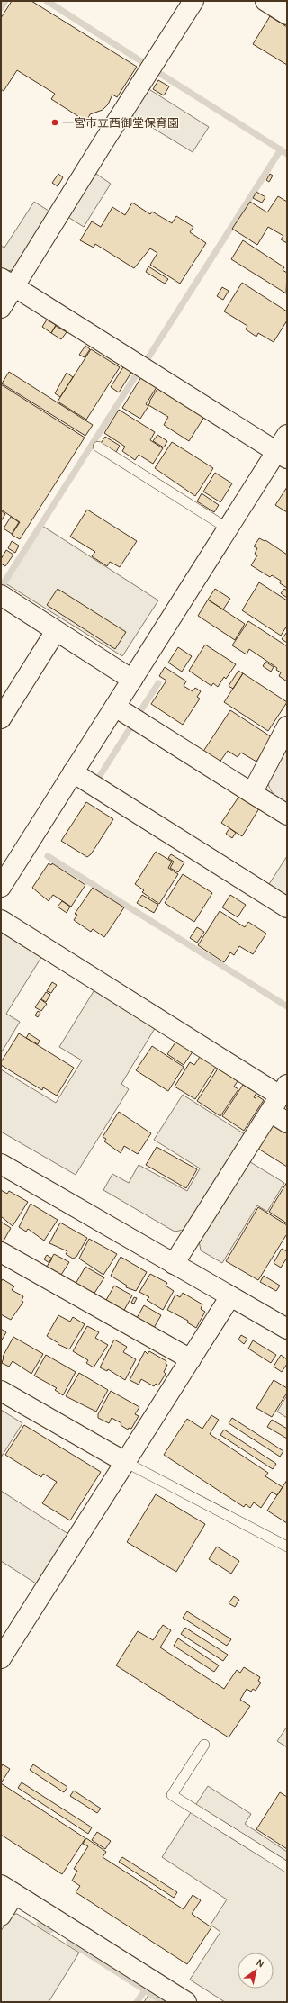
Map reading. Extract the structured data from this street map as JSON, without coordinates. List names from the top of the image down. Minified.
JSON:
{"places":["一宮市立西御堂保育園"],"north":"top right"}
